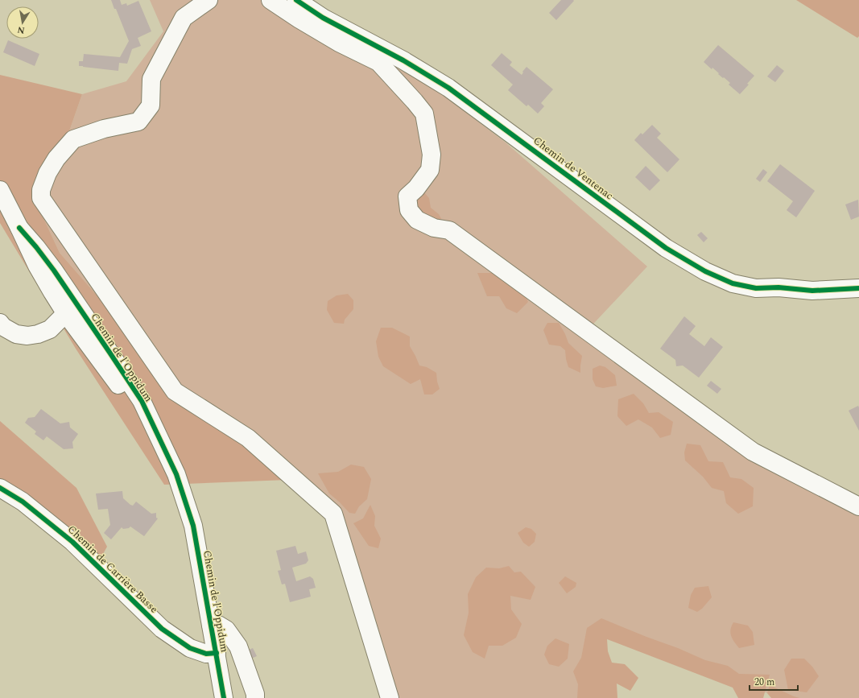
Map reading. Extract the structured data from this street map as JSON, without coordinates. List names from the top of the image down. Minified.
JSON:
{"streets":{"street":["Chemin de Ventenac","Chemin de l'Oppidum","Chemin de Carrière Basse"]},"crossings":[["Chemin de l'Oppidum","Chemin de Carrière Basse"]],"scale_bar":"20 m","north":"bottom"}
